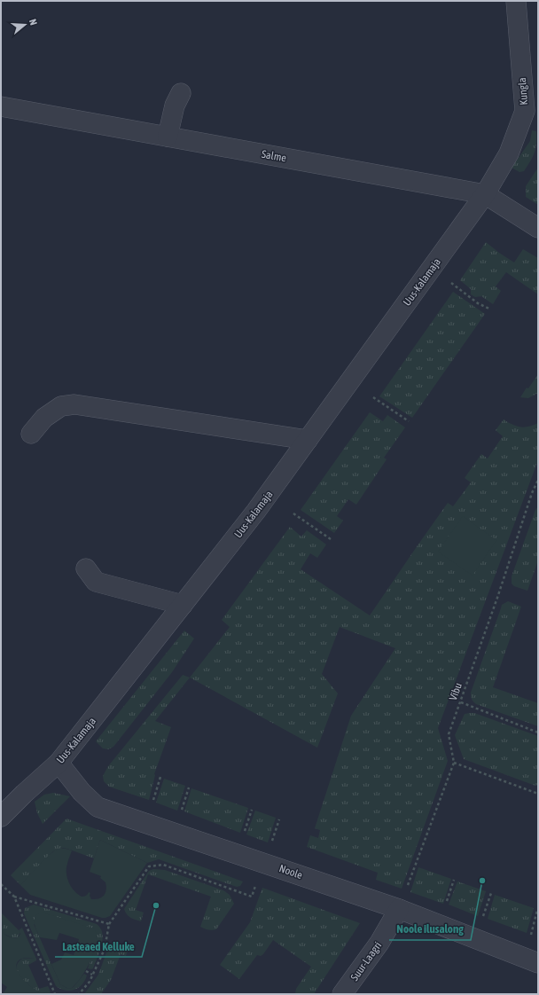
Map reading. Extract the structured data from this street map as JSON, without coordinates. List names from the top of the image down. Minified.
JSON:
{"streets":{"street":["Kungla","Salme","Uus-Kalamaja","Noole","Suur-Laagri"],"path":["Vibu"]},"crossings":[["Kungla","Salme"],["Kungla","Uus-Kalamaja"],["Salme","Uus-Kalamaja"],["Uus-Kalamaja","Noole"],["Noole","Suur-Laagri"]],"places":["Noole ilusalong","Lasteaed Kelluke"],"north":"right"}
